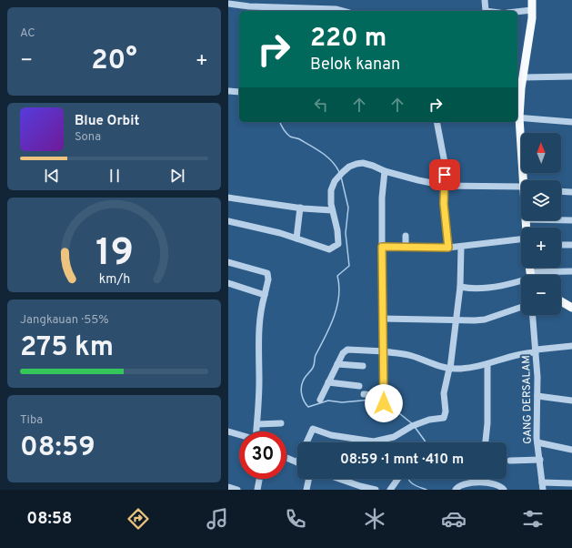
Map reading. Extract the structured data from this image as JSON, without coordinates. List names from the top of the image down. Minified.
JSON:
{"streets":{"street":["GANG DERSALAM"]},"north":"top","page":{"tile":["AC",["Jangkauan · 55%","275 km"],["Tiba","08:59"]],"turn":["220 m","Belok kanan"],"heat":["−","20°","+"],"song":["Blue Orbit","Sona"],"map_buttons":["+","−"],"limit":"30","trip":"08:59 · 1 mnt · 410 m","tabs":"08:58","gauge":["19","km/h"]}}
